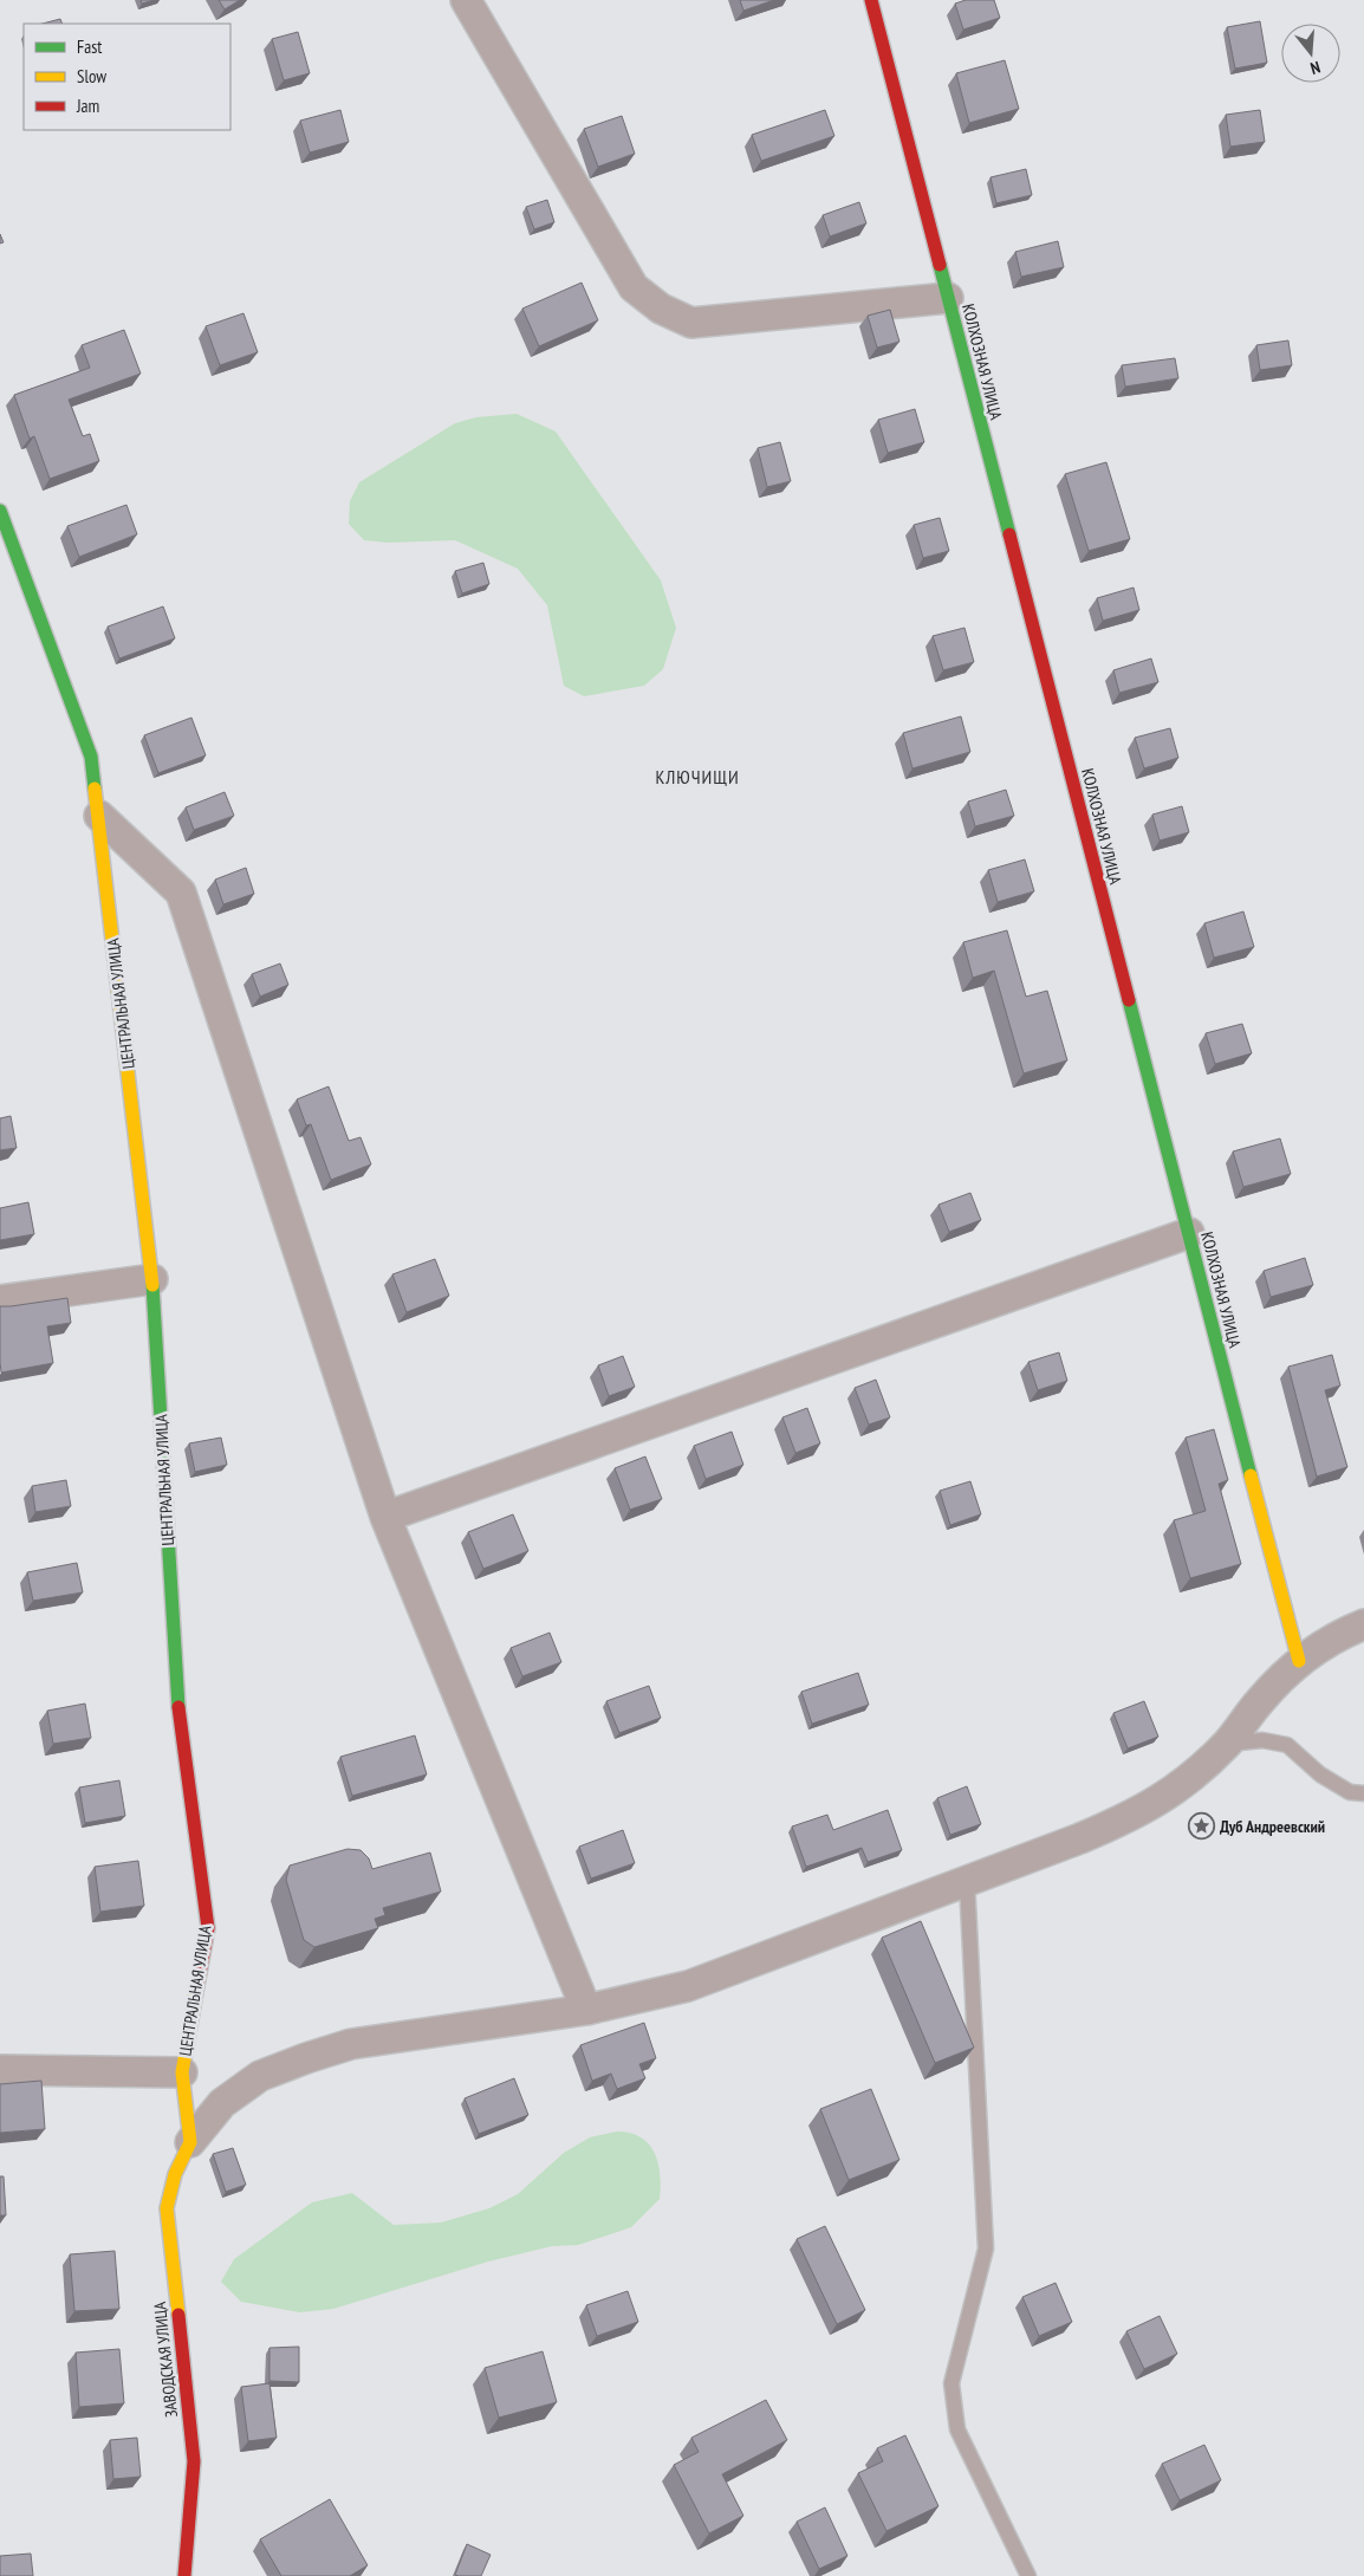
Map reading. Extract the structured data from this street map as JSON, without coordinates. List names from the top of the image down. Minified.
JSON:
{"streets":{"street":["КОЛХОЗНАЯ УЛИЦА","ЦЕНТРАЛЬНАЯ УЛИЦА","ЗАВОДСКАЯ УЛИЦА"]},"crossings":[["ЦЕНТРАЛЬНАЯ УЛИЦА","ЗАВОДСКАЯ УЛИЦА"]],"districts":["КЛЮЧИЩИ"],"places":{"place":["Дуб Андреевский"]},"legend":["Fast","Slow","Jam"],"north":"bottom"}
